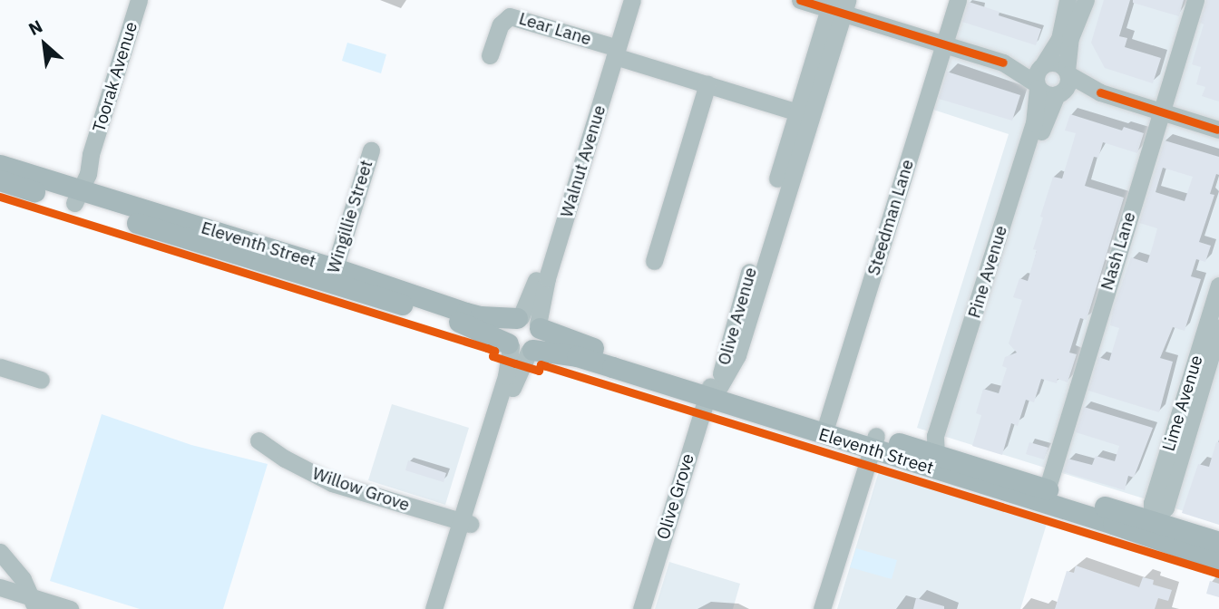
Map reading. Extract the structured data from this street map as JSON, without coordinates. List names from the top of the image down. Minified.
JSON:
{"streets":{"main road":["Eleventh Street"],"street":["Lear Lane","Toorak Avenue","Walnut Avenue","Wingillie Street","Steedman Lane","Nash Lane","Pine Avenue","Olive Avenue","Lime Avenue","Willow Grove","Olive Grove"]},"crossings":[["Lear Lane","Walnut Avenue"],["Toorak Avenue","Eleventh Street"],["Walnut Avenue","Eleventh Street"],["Wingillie Street","Eleventh Street"],["Steedman Lane","Eleventh Street"],["Eleventh Street","Nash Lane"],["Eleventh Street","Pine Avenue"],["Eleventh Street","Olive Avenue"],["Eleventh Street","Lime Avenue"],["Eleventh Street","Olive Grove"],["Olive Avenue","Olive Grove"]],"north":"top left"}
